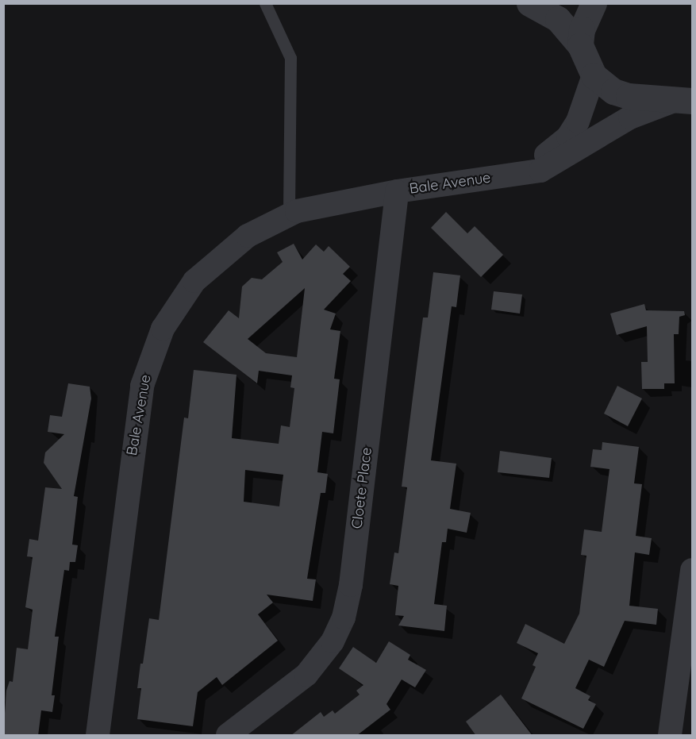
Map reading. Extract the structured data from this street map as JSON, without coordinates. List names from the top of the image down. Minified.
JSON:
{"streets":{"street":["Bale Avenue","Cloete Place"]},"crossings":[["Bale Avenue","Cloete Place"]]}
